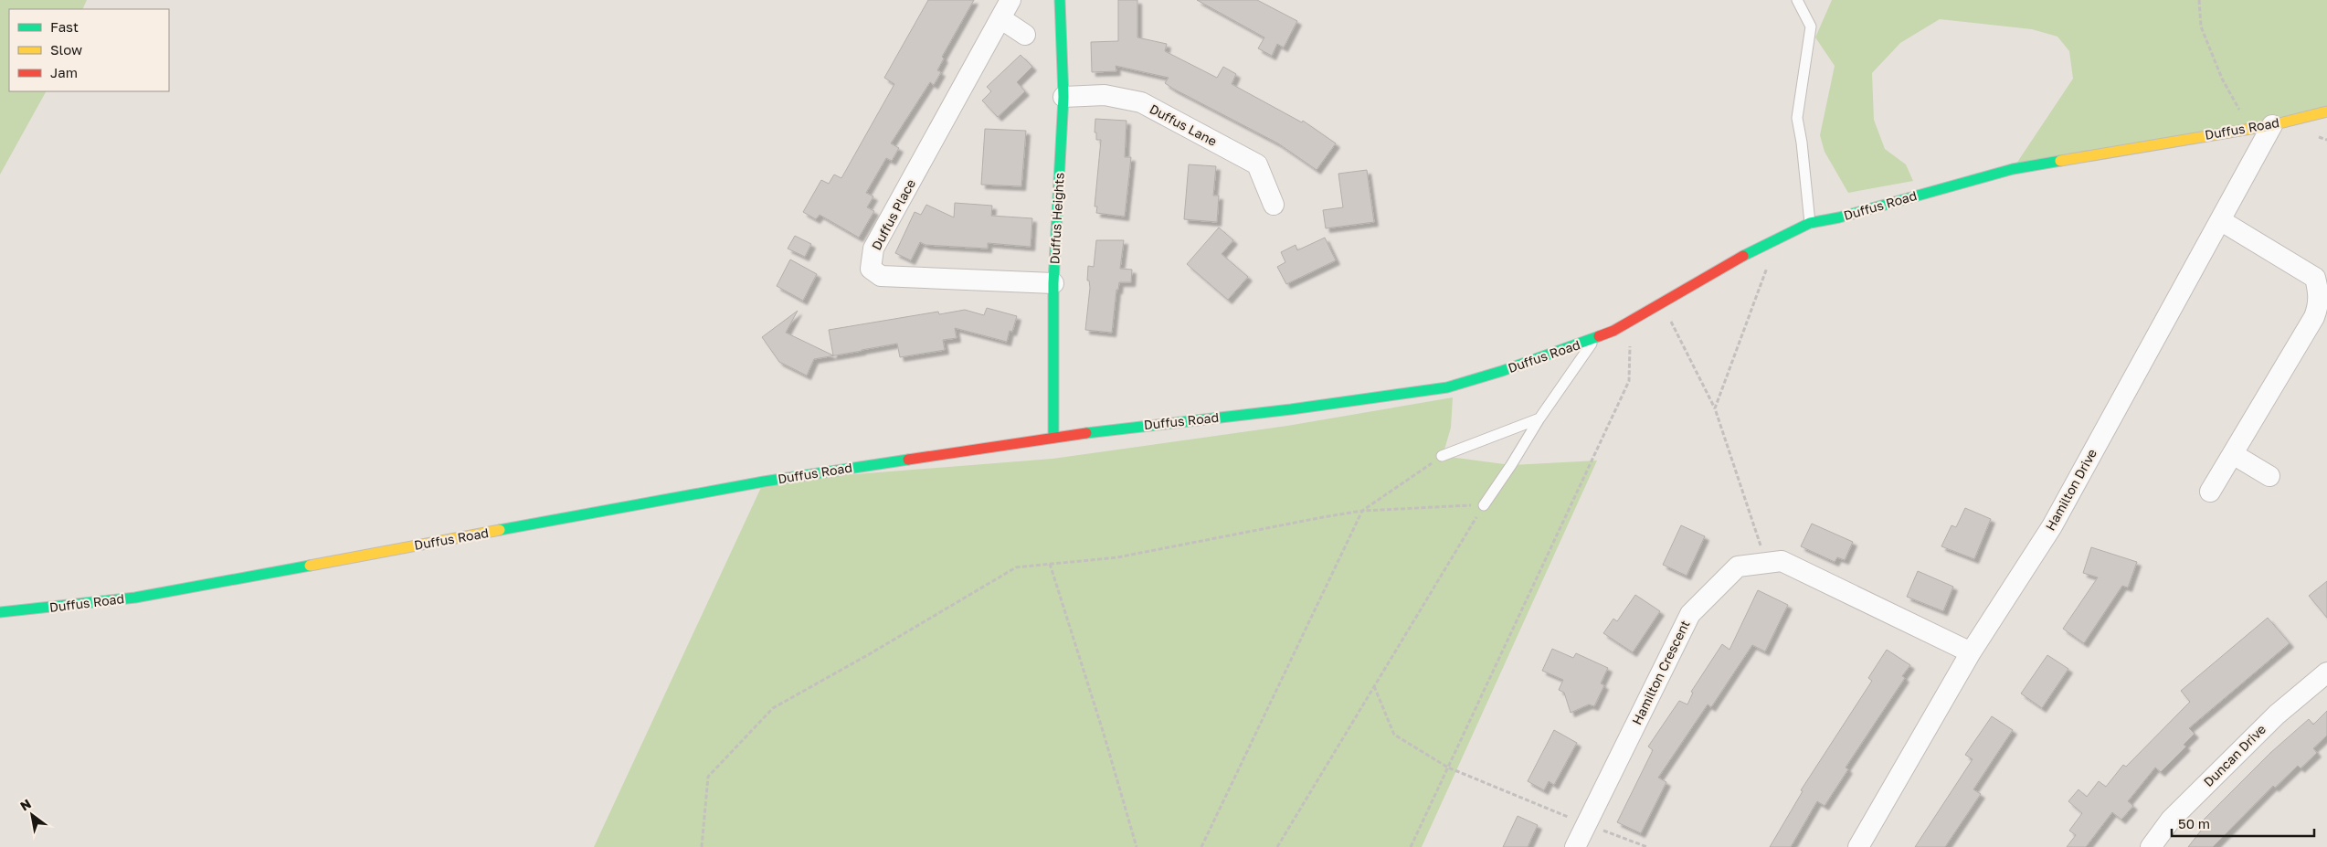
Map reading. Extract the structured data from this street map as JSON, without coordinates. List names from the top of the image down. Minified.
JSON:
{"streets":{"main road":["Duffus Road","Duffus Heights"],"street":["Duffus Lane","Duffus Place","Hamilton Drive","Hamilton Crescent","Duncan Drive"]},"crossings":[["Duffus Lane","Duffus Heights"],["Duffus Road","Duffus Heights"],["Duffus Road","Hamilton Drive"],["Duffus Place","Duffus Heights"],["Hamilton Drive","Hamilton Crescent"]],"legend":["Fast","Slow","Jam"],"scale_bar":"50 m","north":"top left"}
